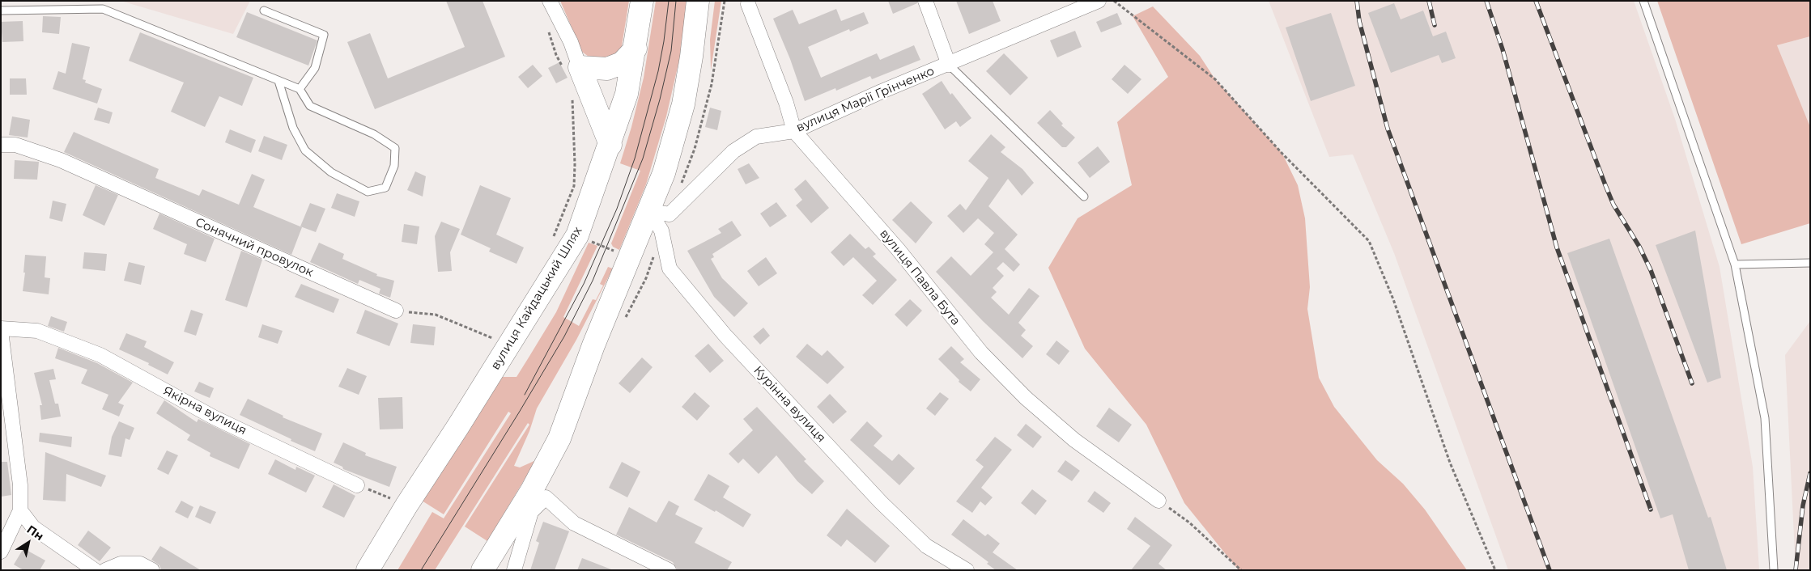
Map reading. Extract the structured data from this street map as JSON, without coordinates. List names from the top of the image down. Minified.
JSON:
{"streets":{"highway":["вулиця Кайдацький Шлях"],"street":["вулиця Марії Грінченко","Сонячний провулок","вулиця Павла Бута","Курінна вулиця","Якірна вулиця"]},"crossings":[["вулиця Марії Грінченко","вулиця Павла Бута"],["вулиця Марії Грінченко","Курінна вулиця"]],"north":"top right"}
